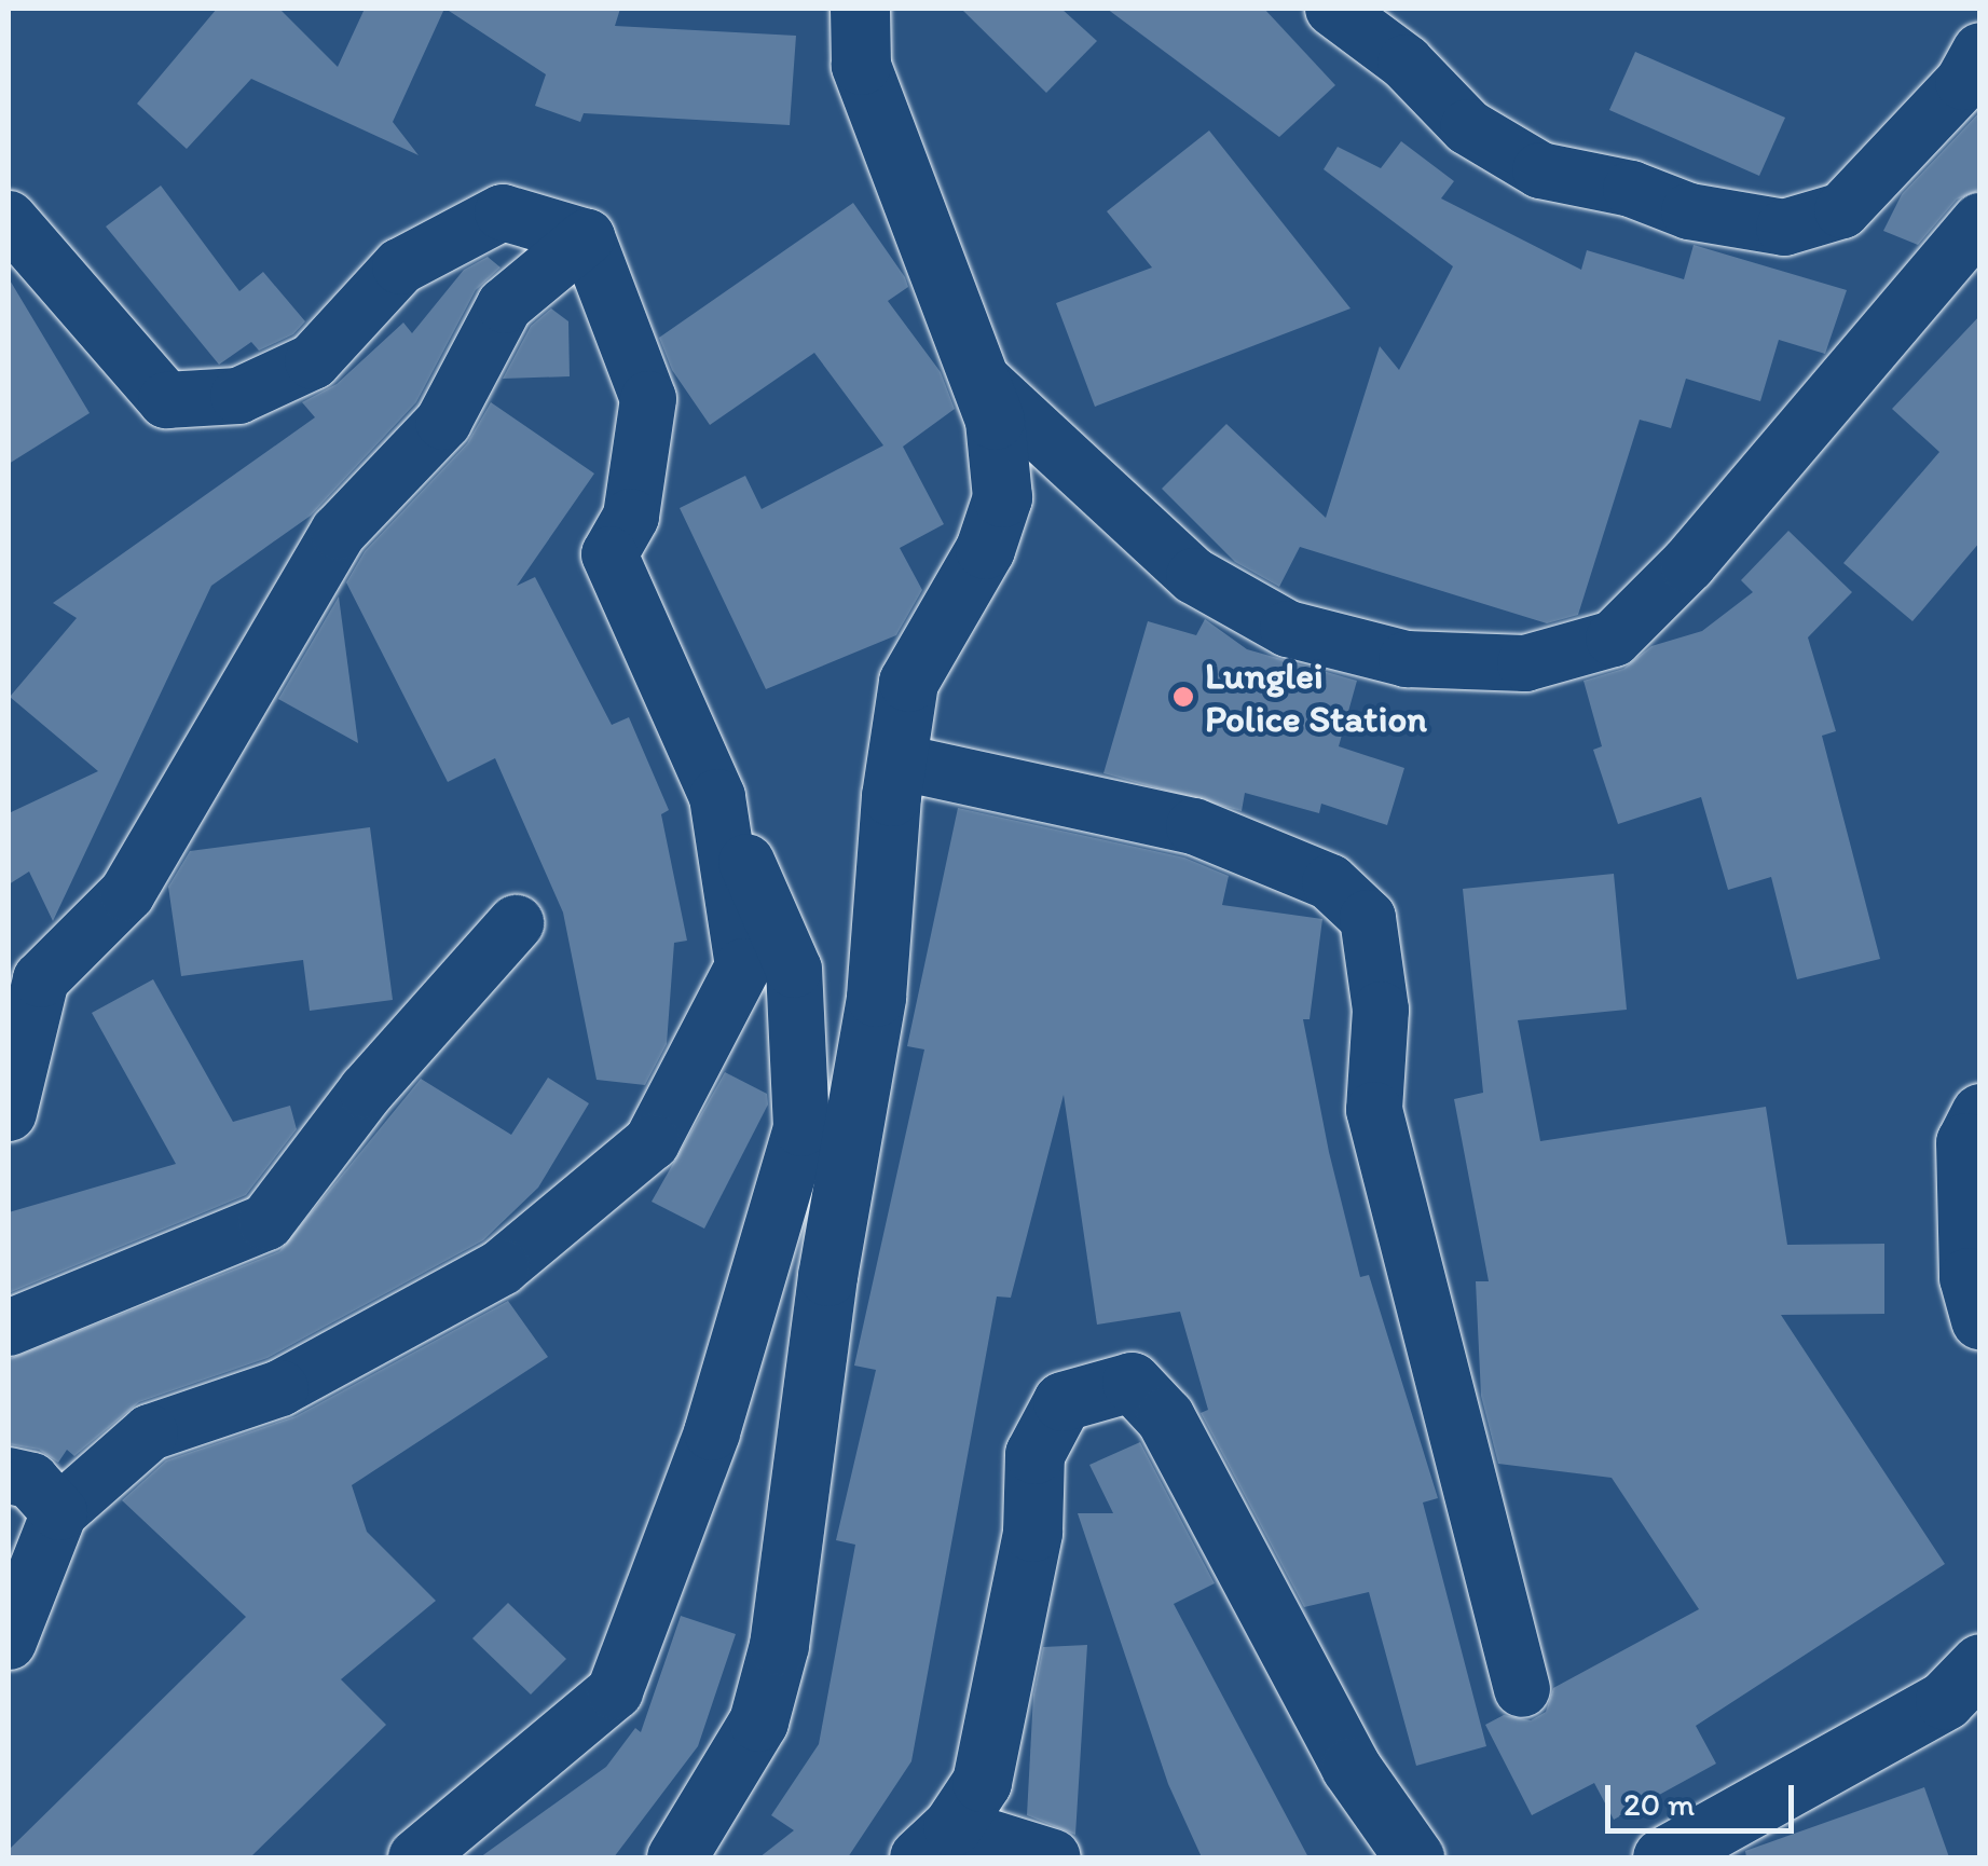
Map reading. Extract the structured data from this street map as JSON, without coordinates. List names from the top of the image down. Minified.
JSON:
{"places":["Lunglei Police Station"],"scale_bar":"20 m"}
